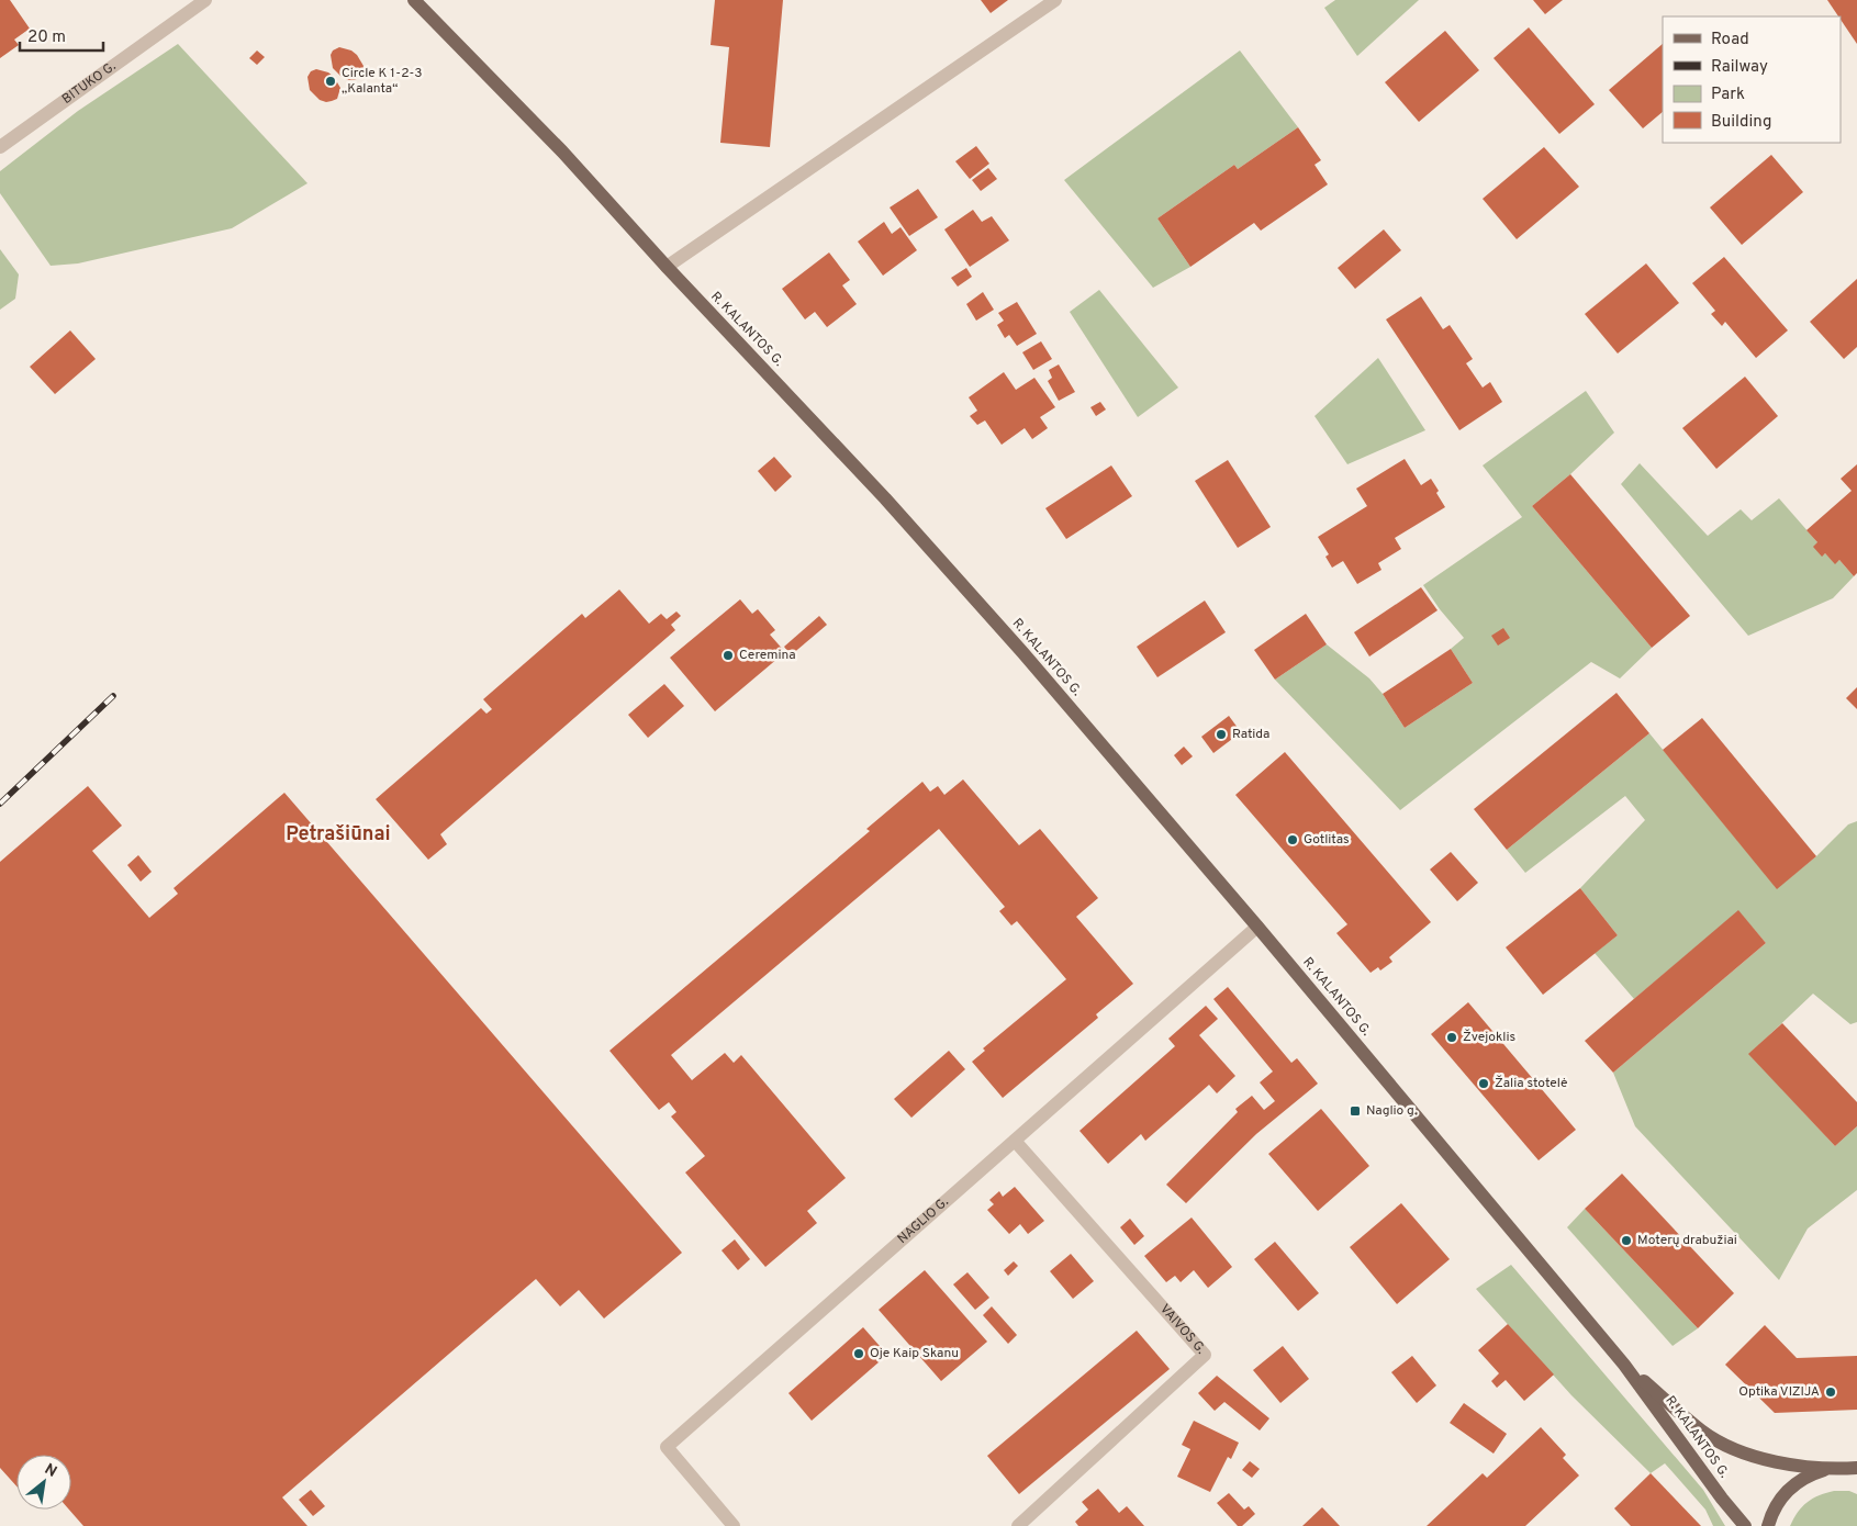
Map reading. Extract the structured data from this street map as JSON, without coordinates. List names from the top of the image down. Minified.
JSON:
{"streets":{"main road":["R. KALANTOS G."],"street":["BITUKO G.","NAGLIO G.","VAIVOS G."]},"crossings":[["R. KALANTOS G.","NAGLIO G."],["NAGLIO G.","VAIVOS G."]],"districts":["Petrašiūnai"],"places":{"other":["Circle K 1-2-3 „Kalanta“","Ceremina","Ratida","Gotlitas","Žvejoklis","Žalia stotelė","Moterų drabužiai","Oje Kaip Skanu","Optika VIZIJA"],"transit":["Naglio g."]},"legend":["Road","Railway","Park","Building"],"scale_bar":"20 m","north":"top right"}
